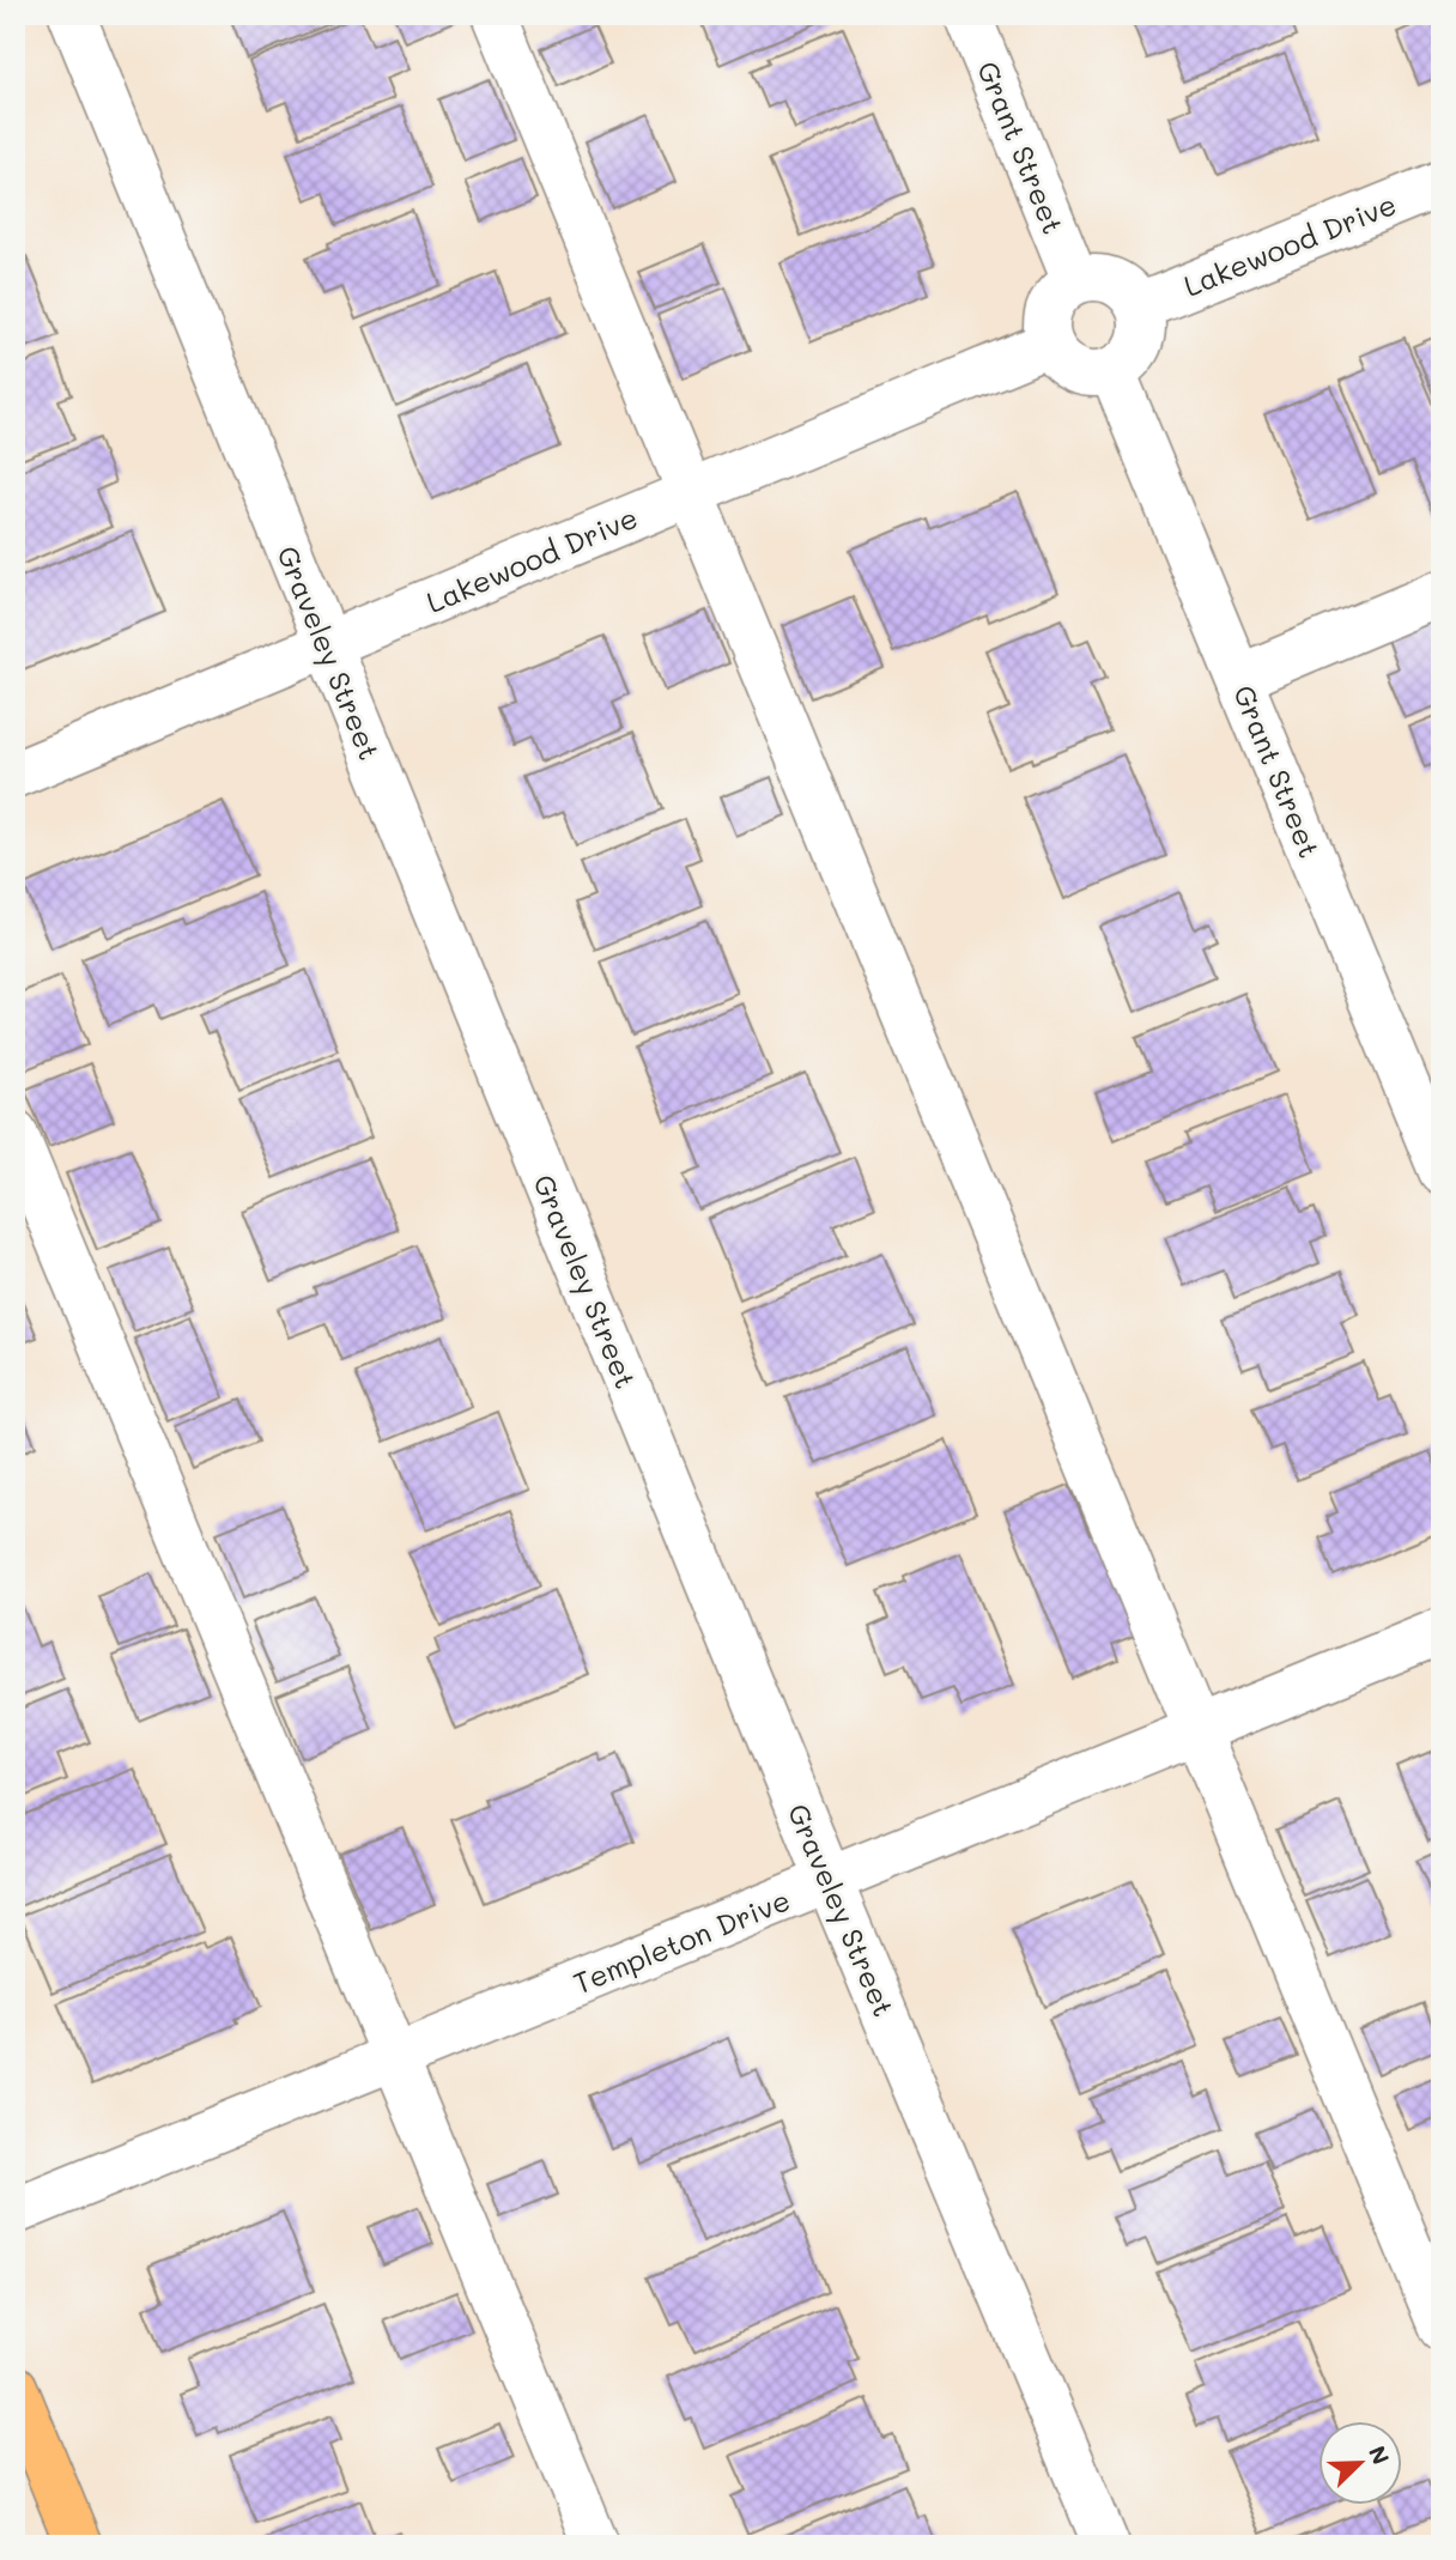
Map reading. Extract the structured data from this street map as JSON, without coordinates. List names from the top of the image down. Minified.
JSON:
{"streets":{"street":["Grant Street","Lakewood Drive","Graveley Street","Templeton Drive"]},"crossings":[["Grant Street","Lakewood Drive"],["Lakewood Drive","Graveley Street"],["Graveley Street","Templeton Drive"]],"north":"top right"}
